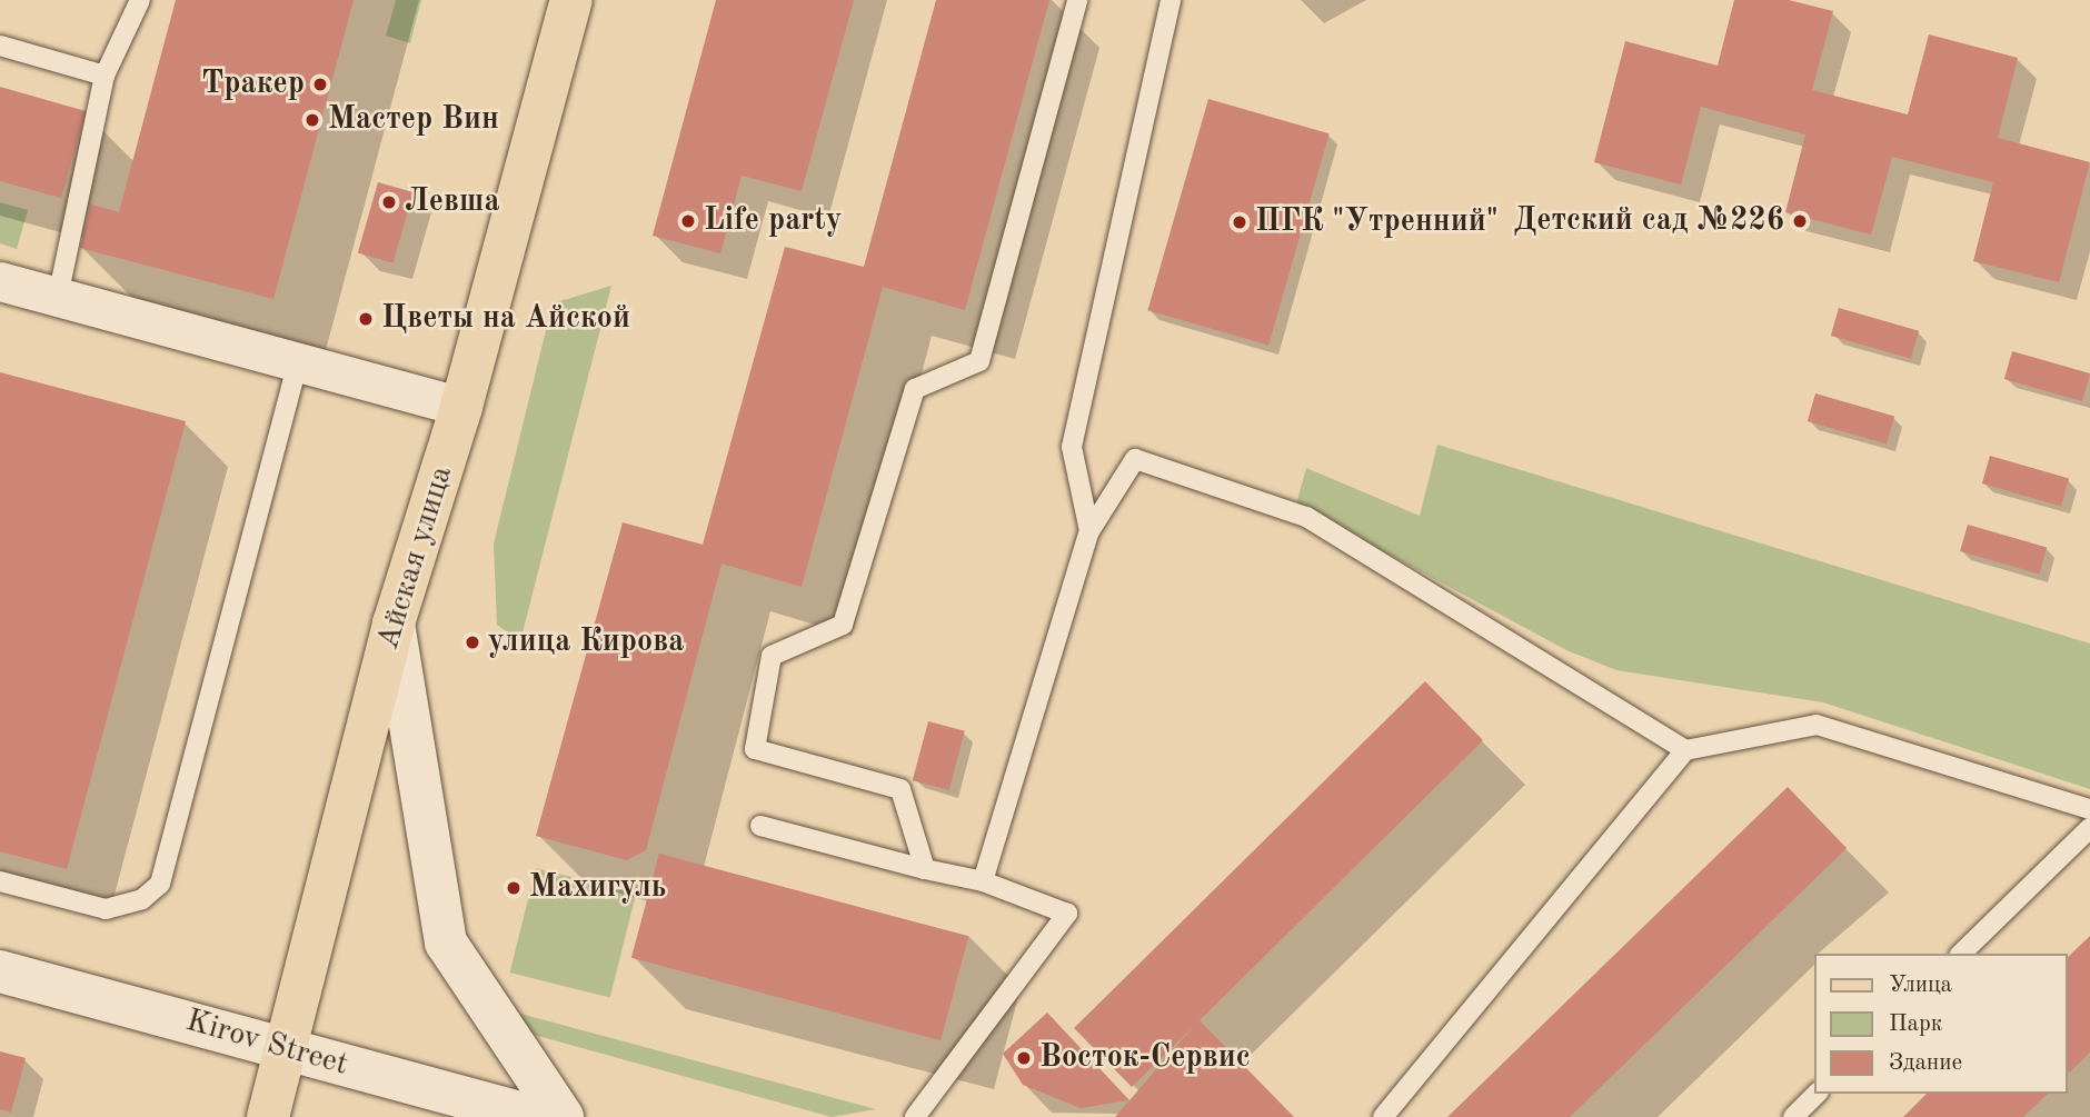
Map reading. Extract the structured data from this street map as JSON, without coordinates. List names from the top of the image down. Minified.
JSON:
{"streets":{"main road":["Айская улица","Kirov Street"]},"crossings":[["Айская улица","Kirov Street"]],"places":["Тракер","Мастер Вин","Левша","Life party","Детский сад №226","ПГК \"Утренний\"","Цветы на Айской","улица Кирова","Махигуль","Восток-Сервис"],"legend":["Улица","Парк","Здание"]}
